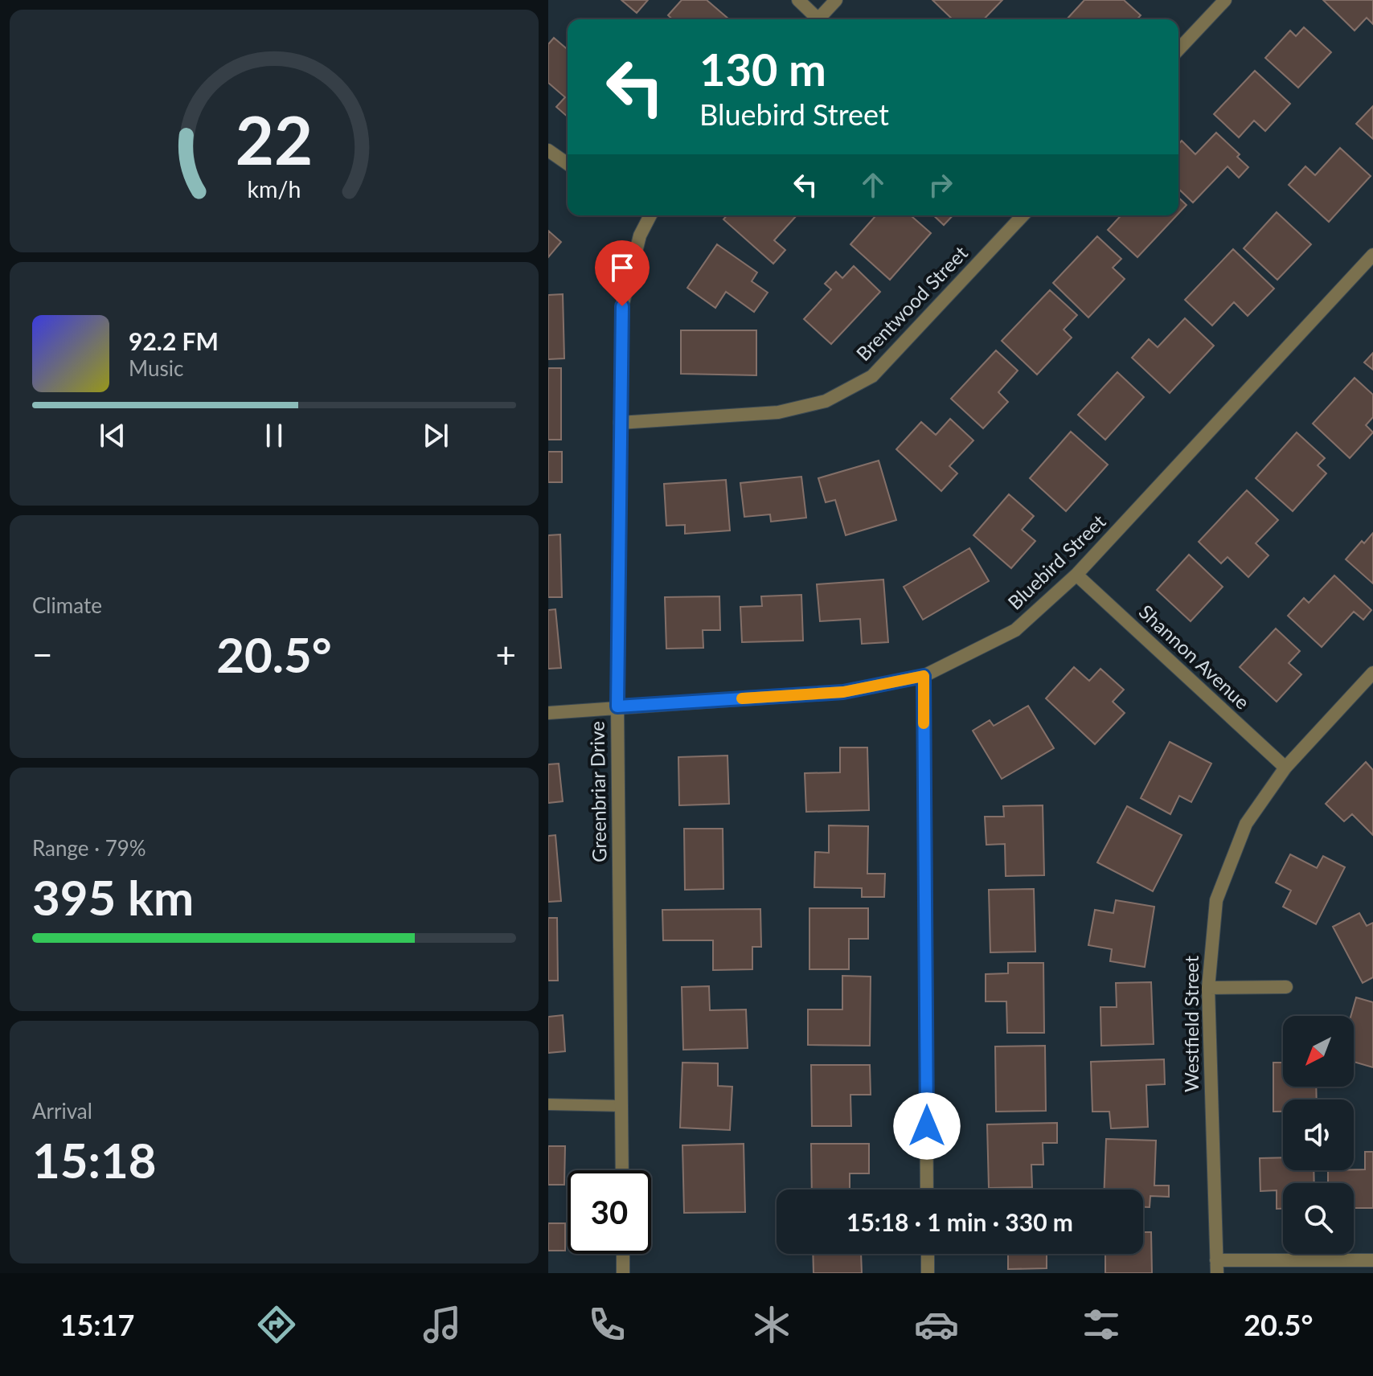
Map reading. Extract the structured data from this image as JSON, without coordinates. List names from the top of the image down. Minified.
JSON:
{"streets":{"street":["Brentwood Street","Bluebird Street","Shannon Avenue","Greenbriar Drive","Westfield Street"]},"crossings":[["Brentwood Street","Greenbriar Drive"],["Bluebird Street","Shannon Avenue"],["Bluebird Street","Greenbriar Drive"],["Shannon Avenue","Westfield Street"]],"north":"bottom left","page":{"turn":["130 m","Bluebird Street"],"song":["92.2 FM","Music"],"tile":["Climate",["Range · 79%","395 km"],["Arrival","15:18"]],"heat":["−","20.5°","+"],"limit":"30","trip":"15:18 · 1 min · 330 m","tabs":["15:17","20.5°"],"gauge":["22","km/h"]}}
